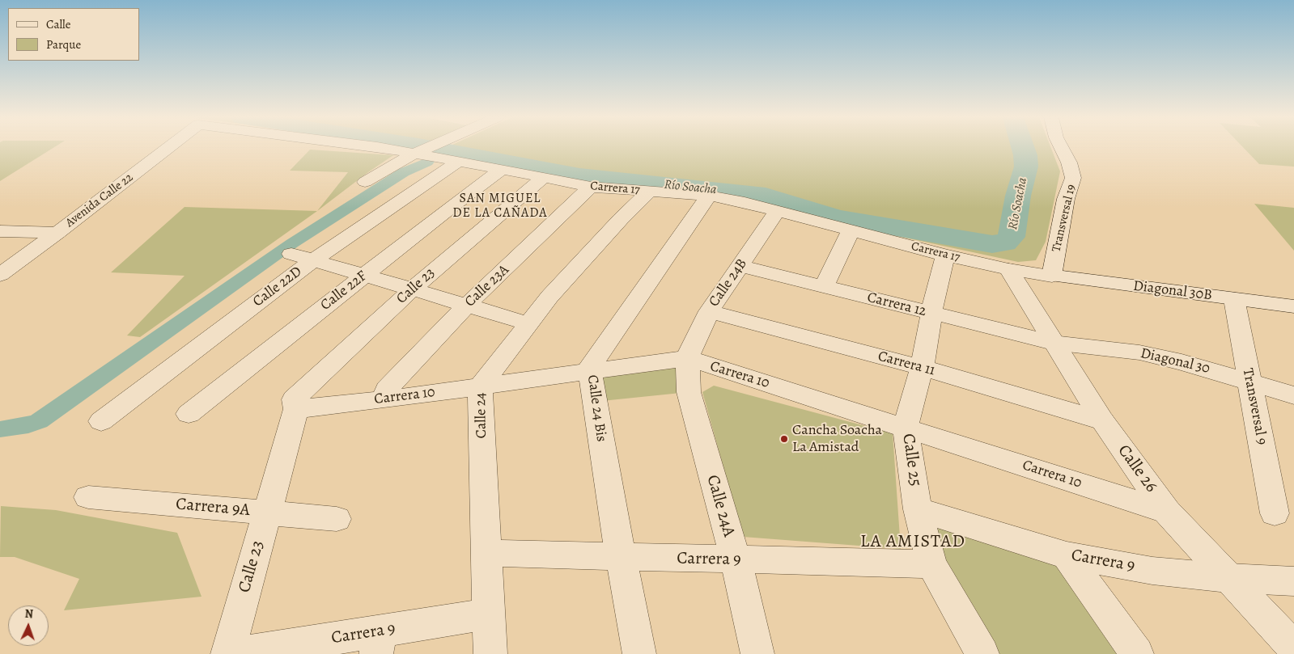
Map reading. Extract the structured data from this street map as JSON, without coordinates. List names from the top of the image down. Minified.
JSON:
{"streets":{"street":["Carrera 17","Avenida Calle 22","Transversal 19","Calle 24B","Calle 23","Calle 23A","Calle 22D","Calle 22F","Diagonal 30B","Carrera 12","Diagonal 30","Carrera 11","Carrera 10","Transversal 9","Calle 24 Bis","Calle 24","Calle 25","Calle 26","Calle 24A","Carrera 9A","Carrera 9"]},"crossings":[["Carrera 17","Transversal 19"],["Carrera 17","Calle 24B"],["Carrera 17","Calle 23"],["Carrera 17","Calle 23A"],["Carrera 17","Calle 22D"],["Carrera 17","Calle 22F"],["Carrera 17","Diagonal 30B"],["Carrera 17","Calle 24 Bis"],["Carrera 17","Calle 24"],["Carrera 17","Calle 25"],["Carrera 17","Calle 26"],["Transversal 19","Diagonal 30B"],["Calle 24B","Carrera 12"],["Calle 24B","Carrera 11"],["Calle 24B","Carrera 10"],["Calle 24B","Calle 24A"],["Calle 23","Carrera 10"],["Calle 23","Carrera 9A"],["Calle 23A","Carrera 10"],["Diagonal 30B","Transversal 9"],["Carrera 12","Diagonal 30"],["Carrera 12","Calle 25"],["Carrera 12","Calle 26"],["Diagonal 30","Transversal 9"],["Diagonal 30","Calle 26"],["Carrera 11","Calle 25"],["Carrera 11","Calle 26"],["Carrera 10","Calle 24 Bis"],["Carrera 10","Calle 24"],["Carrera 10","Calle 25"],["Carrera 10","Calle 26"],["Carrera 10","Calle 24A"],["Calle 24 Bis","Carrera 9"],["Calle 24","Carrera 9"],["Calle 25","Carrera 9"],["Calle 26","Carrera 9"],["Calle 24A","Carrera 9"]],"districts":["SAN MIGUEL DE LA CAÑADA","LA AMISTAD"],"water":["Río Soacha"],"places":["Cancha Soacha La Amistad"],"legend":["Calle","Parque"],"north":"top"}
